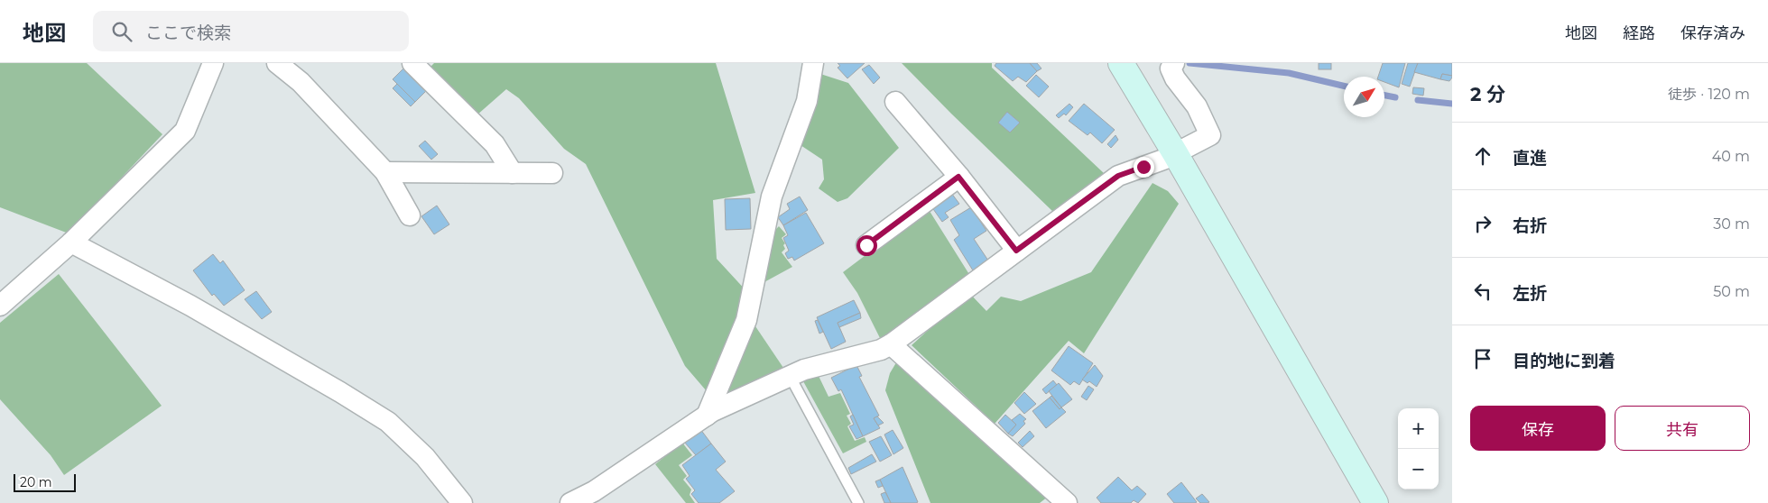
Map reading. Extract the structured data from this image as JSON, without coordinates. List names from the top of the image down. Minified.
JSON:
{"scale_bar":"20 m","north":"top right","page":{"header":"地図","search":"ここで検索","nav":["地図","経路","保存済み"],"heading":["2 分","徒歩 · 120 m"],"list":[["直進","40 m"],["右折","30 m"],["左折","50 m"],"目的地に到着"],"buttons":["保存","共有"],"map_buttons":["+","−"],"scale":"20 m"}}
